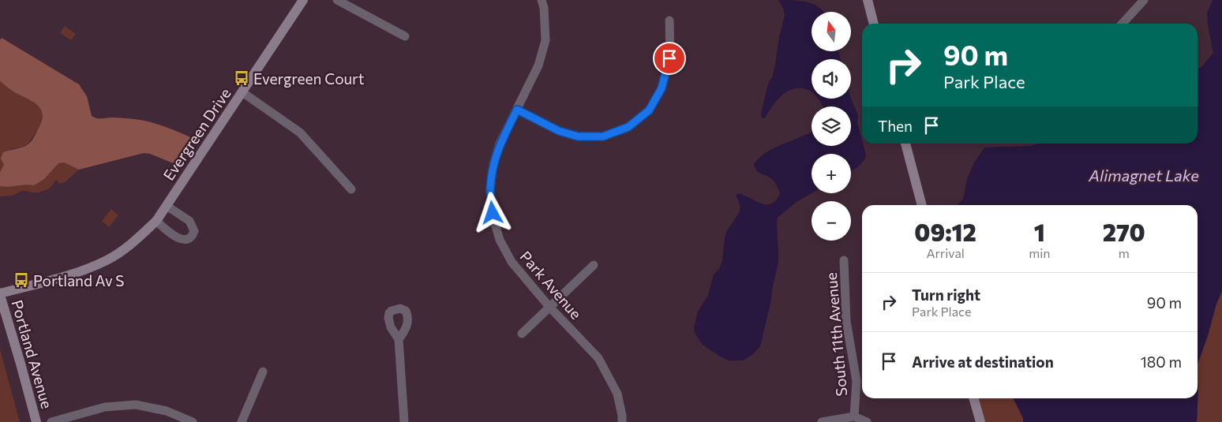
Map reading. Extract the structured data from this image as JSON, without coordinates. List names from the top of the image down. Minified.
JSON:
{"streets":{"street":["Evergreen Drive","Park Avenue","South 11th Avenue","Portland Avenue"]},"crossings":[["Evergreen Drive","Portland Avenue"]],"water":["Alimagnet Lake"],"places":{"bus stop":["Evergreen Court","Portland Av S"]},"north":"top","page":{"map_buttons":["+","−"],"turn":["90 m","Park Place"],"then":"Then","eta":["09:12","Arrival","1","min","270","m"],"list":[{"name":"Turn right","note":"Park Place","value":"90 m"},{"name":"Arrive at destination","value":"180 m"}]}}
